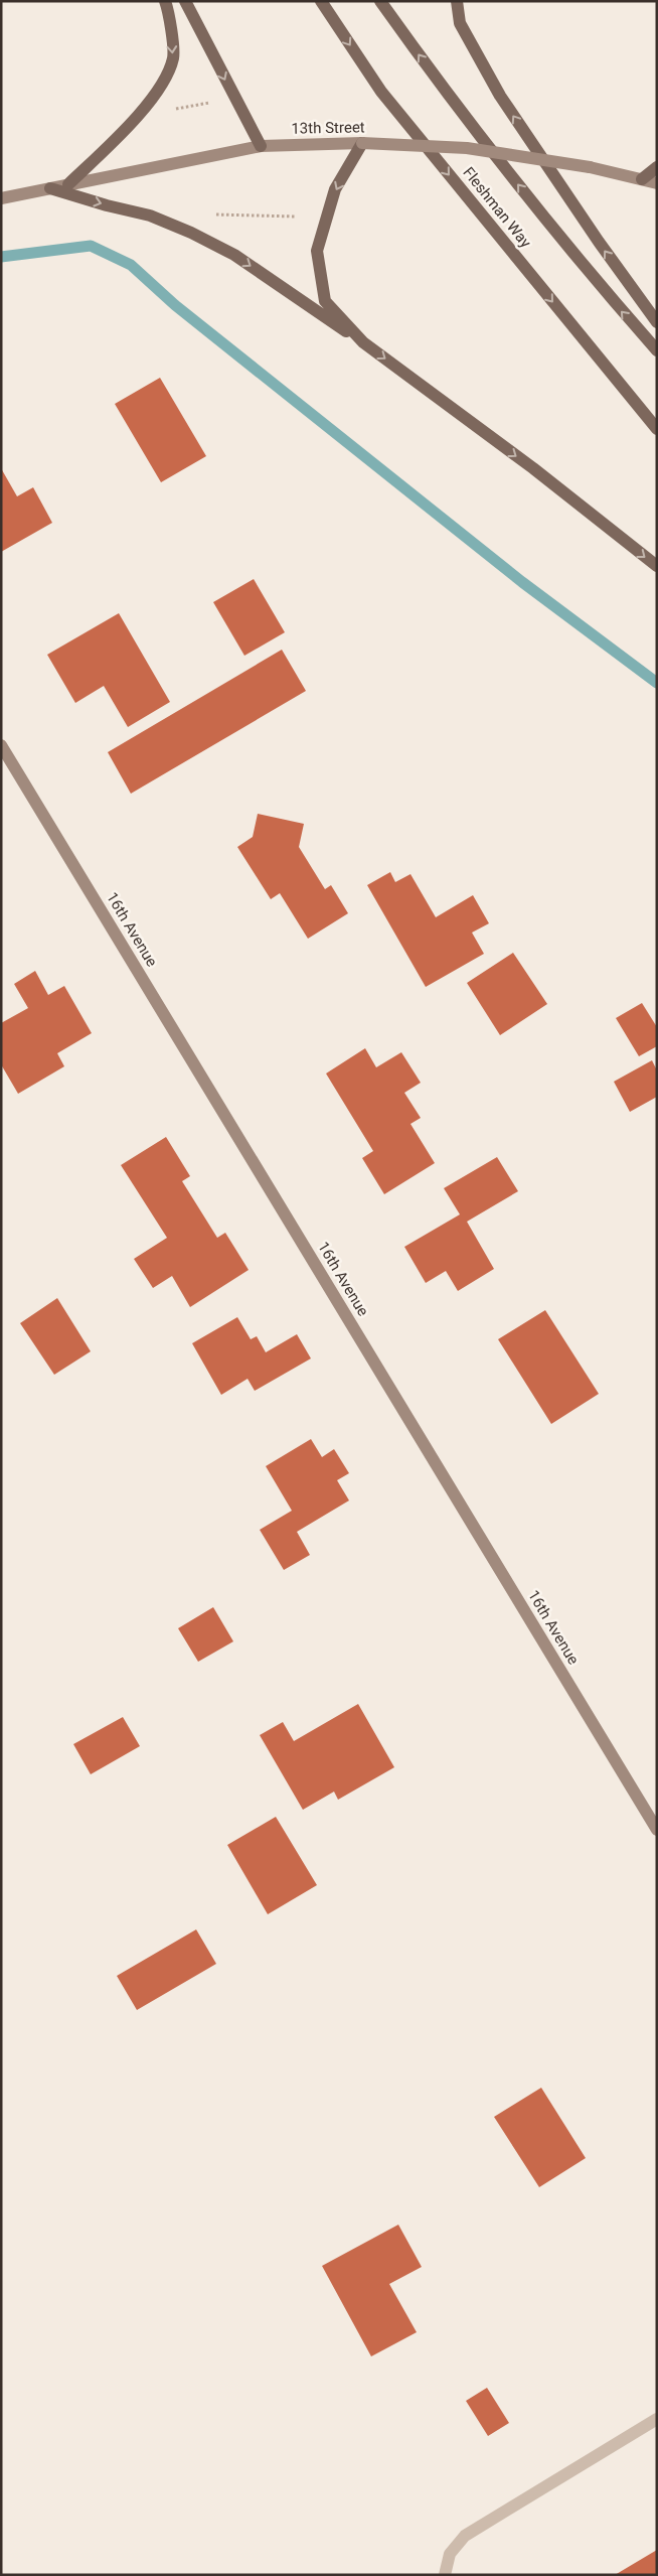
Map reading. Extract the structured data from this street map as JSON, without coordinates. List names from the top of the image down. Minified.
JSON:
{"streets":{"main road":["Fleshman Way"],"street":["13th Street","16th Avenue"]}}
